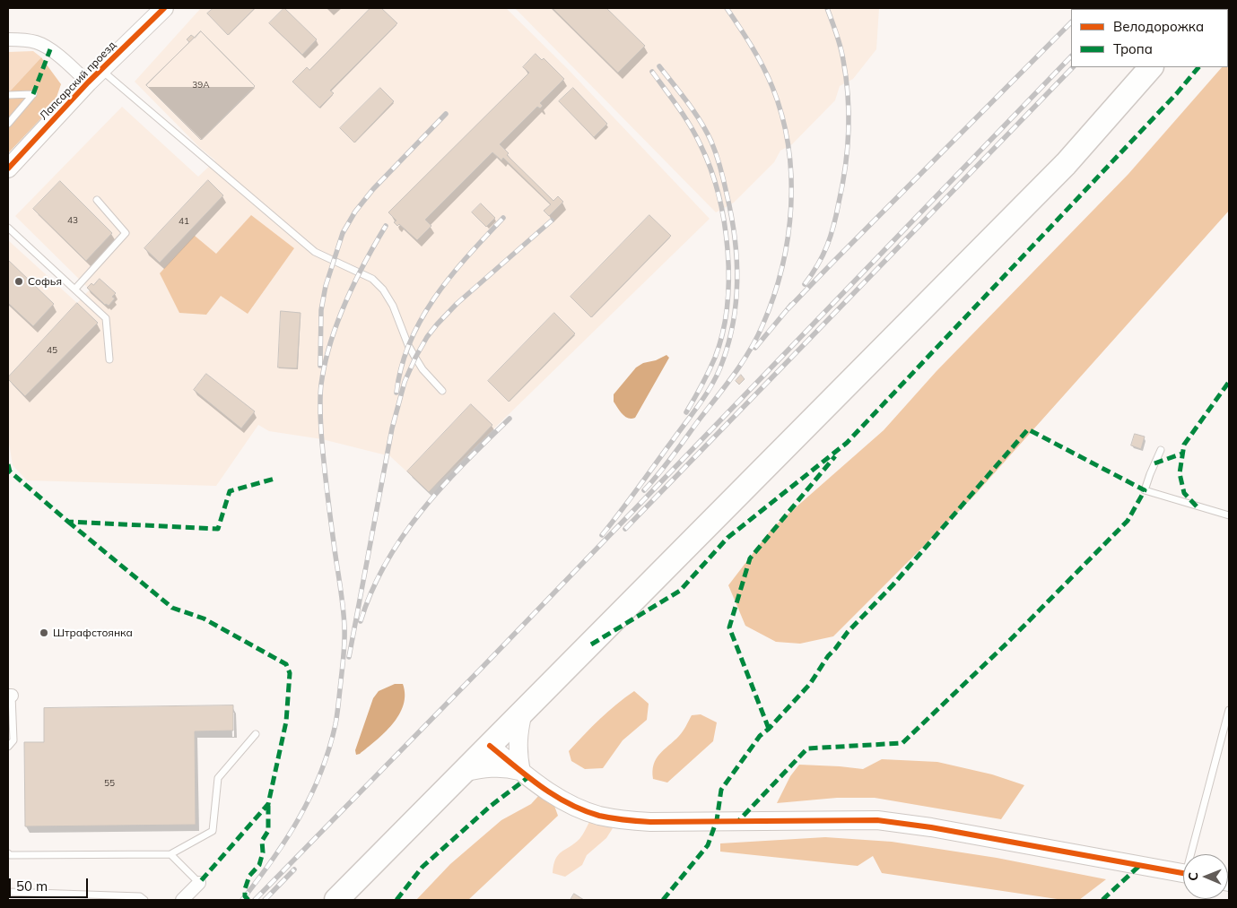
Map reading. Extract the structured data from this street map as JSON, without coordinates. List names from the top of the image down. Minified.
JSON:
{"streets":{"street":["Лапсарский проезд"]},"places":["Софья","Штрафстоянка"],"house_numbers":["39А","43","41","45","55"],"legend":["Велодорожка","Тропа"],"scale_bar":"50 m","north":"left"}
